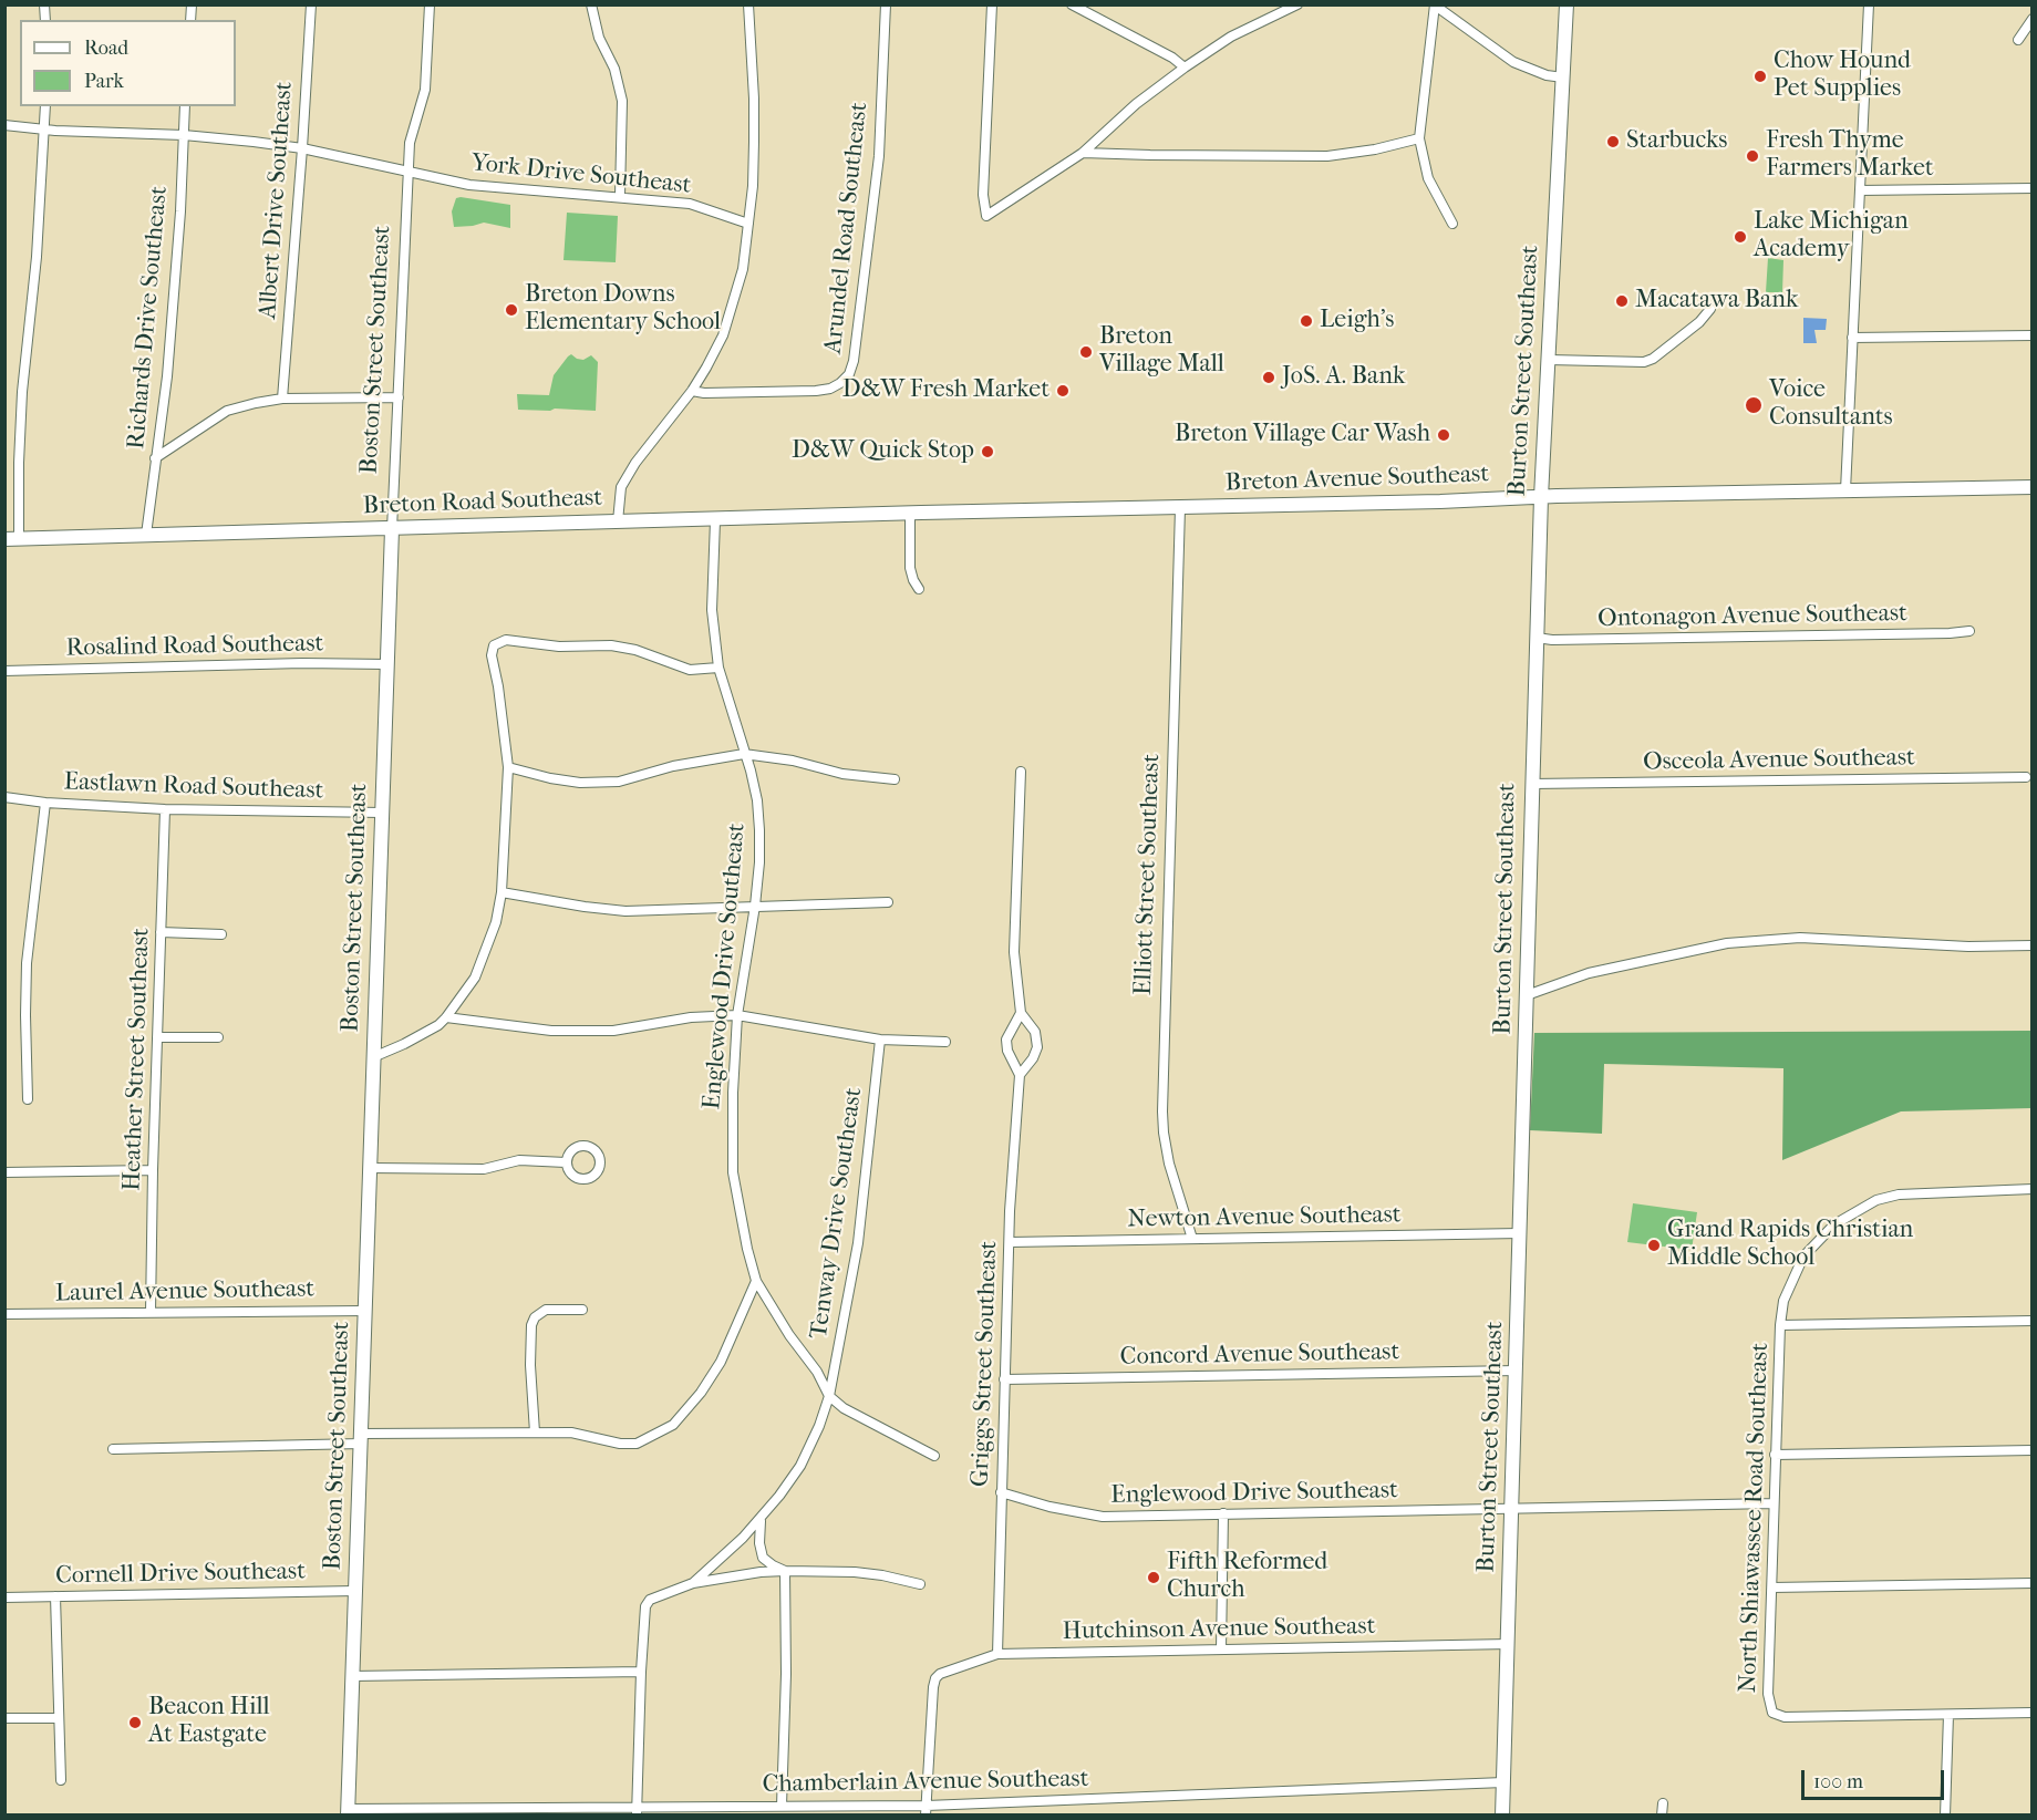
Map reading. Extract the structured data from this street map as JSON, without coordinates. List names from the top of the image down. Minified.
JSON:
{"streets":{"main road":["Boston Street Southeast","Burton Street Southeast","Breton Avenue Southeast","Breton Road Southeast"],"street":["York Drive Southeast","Albert Drive Southeast","Arundel Road Southeast","Richards Drive Southeast","Ontonagon Avenue Southeast","Rosalind Road Southeast","Osceola Avenue Southeast","Eastlawn Road Southeast","Elliott Street Southeast","Englewood Drive Southeast","Heather Street Southeast","Tenway Drive Southeast","Newton Avenue Southeast","Laurel Avenue Southeast","Concord Avenue Southeast","Griggs Street Southeast","North Shiawassee Road Southeast","Cornell Drive Southeast","Hutchinson Avenue Southeast","Chamberlain Avenue Southeast"]},"crossings":[["York Drive Southeast","Albert Drive Southeast"],["York Drive Southeast","Richards Drive Southeast"],["York Drive Southeast","Boston Street Southeast"],["Richards Drive Southeast","Breton Road Southeast"],["Boston Street Southeast","Breton Road Southeast"],["Boston Street Southeast","Rosalind Road Southeast"],["Boston Street Southeast","Eastlawn Road Southeast"],["Boston Street Southeast","Laurel Avenue Southeast"],["Boston Street Southeast","Cornell Drive Southeast"],["Boston Street Southeast","Chamberlain Avenue Southeast"],["Burton Street Southeast","Breton Avenue Southeast"],["Burton Street Southeast","Ontonagon Avenue Southeast"],["Burton Street Southeast","Osceola Avenue Southeast"],["Burton Street Southeast","Englewood Drive Southeast"],["Burton Street Southeast","Newton Avenue Southeast"],["Burton Street Southeast","Concord Avenue Southeast"],["Burton Street Southeast","Hutchinson Avenue Southeast"],["Burton Street Southeast","Chamberlain Avenue Southeast"],["Breton Avenue Southeast","Breton Road Southeast"],["Breton Avenue Southeast","Elliott Street Southeast"],["Breton Road Southeast","Englewood Drive Southeast"],["Eastlawn Road Southeast","Heather Street Southeast"],["Elliott Street Southeast","Newton Avenue Southeast"],["Englewood Drive Southeast","Tenway Drive Southeast"],["Englewood Drive Southeast","Griggs Street Southeast"],["Englewood Drive Southeast","North Shiawassee Road Southeast"],["Heather Street Southeast","Laurel Avenue Southeast"],["Newton Avenue Southeast","Griggs Street Southeast"],["Concord Avenue Southeast","Griggs Street Southeast"],["Griggs Street Southeast","Hutchinson Avenue Southeast"],["Hutchinson Avenue Southeast","Chamberlain Avenue Southeast"]],"places":["Chow Hound Pet Supplies","Starbucks","Fresh Thyme Farmers Market","Lake Michigan Academy","Macatawa Bank","Breton Downs Elementary School","Leigh's","Breton Village Mall","JoS. A. Bank","D&W Fresh Market","Voice Consultants","Breton Village Car Wash","D&W Quick Stop","Grand Rapids Christian Middle School","Fifth Reformed Church","Beacon Hill At Eastgate"],"legend":["Road","Park"],"scale_bar":"100 m"}
